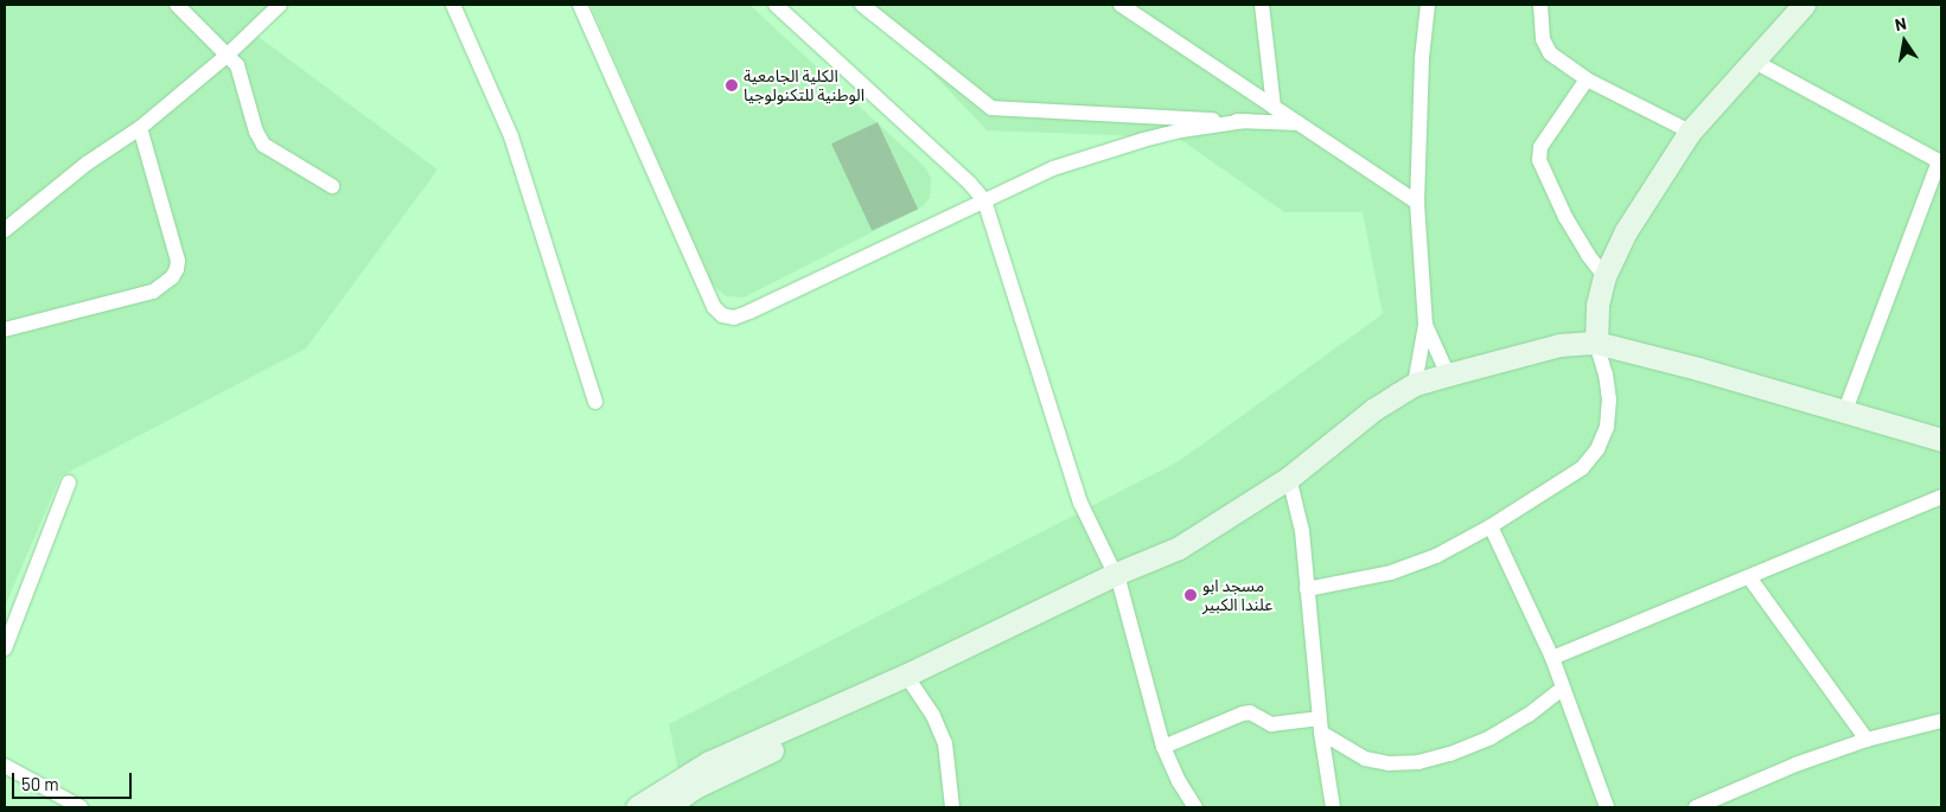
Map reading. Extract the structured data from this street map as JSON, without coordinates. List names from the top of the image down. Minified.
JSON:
{"places":["الكلية الجامعية الوطنية للتكنولوجيا","مسجد ابو علندا الكبير"],"scale_bar":"50 m","north":"top"}
